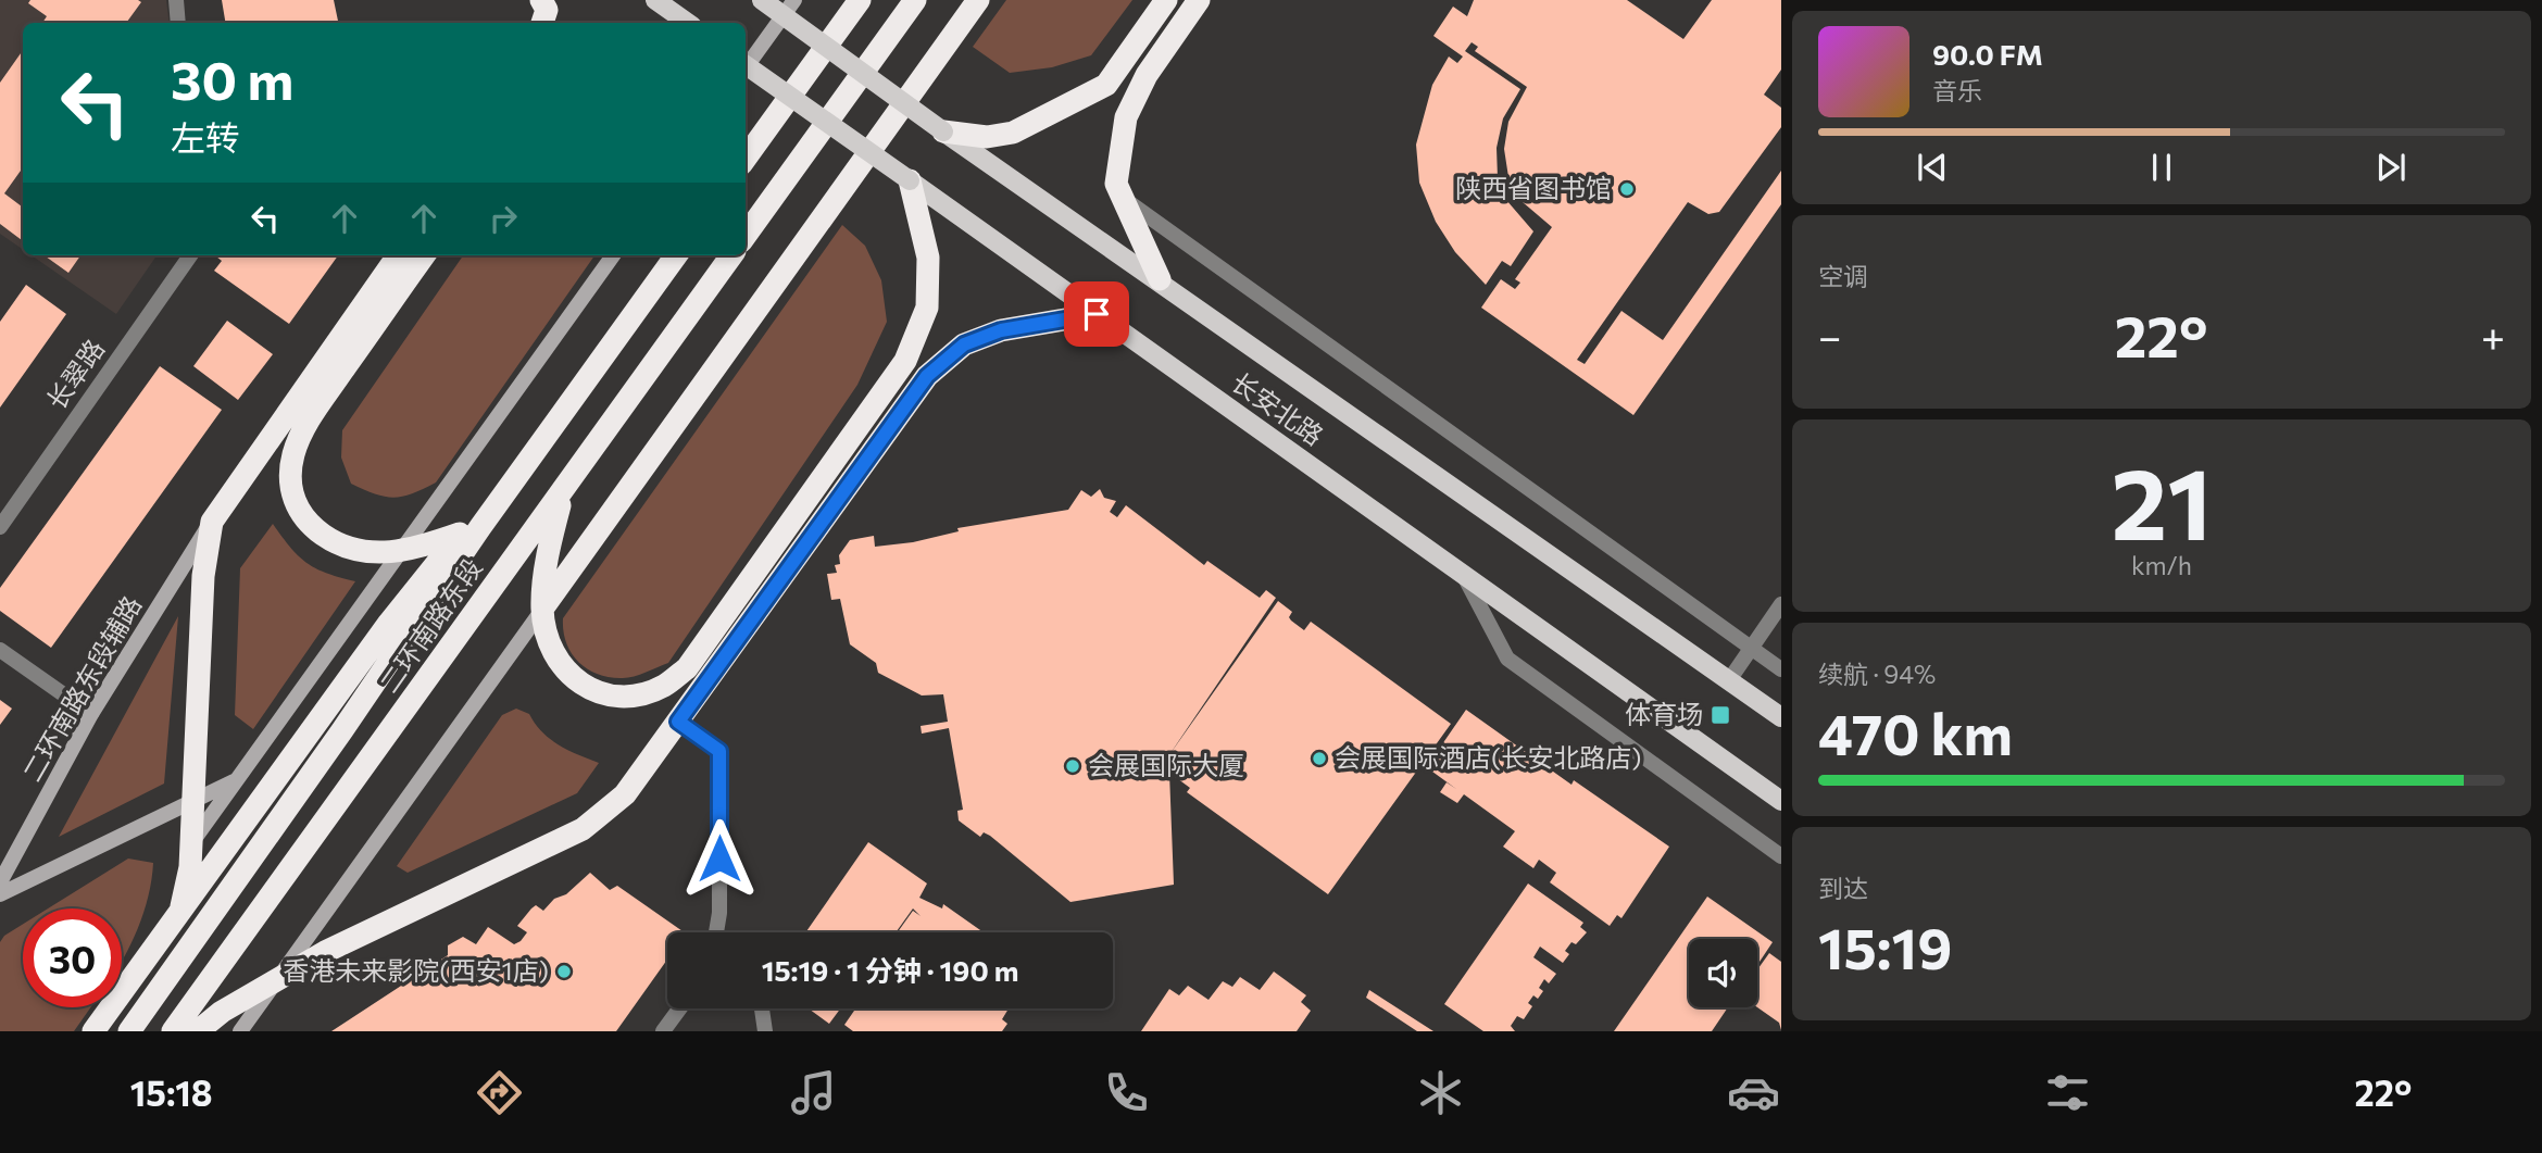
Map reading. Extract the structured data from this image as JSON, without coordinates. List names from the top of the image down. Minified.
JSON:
{"streets":{"highway":["二环南路东段"],"main road":["长安北路","二环南路东段辅路"],"street":["长翠路"]},"places":{"other":["陕西省图书馆","会展国际酒店(长安北路店)","会展国际大厦","香港未来影院(西安1店)"],"transit":["体育场"]},"page":{"turn":["30 m","左转"],"song":["90.0 FM","音乐"],"tile":["空调",["21","km/h"],["续航 · 94%","470 km"],["到达","15:19"]],"heat":["−","22°","+"],"limit":"30","trip":"15:19 · 1 分钟 · 190 m","tabs":["15:18","22°"]}}
